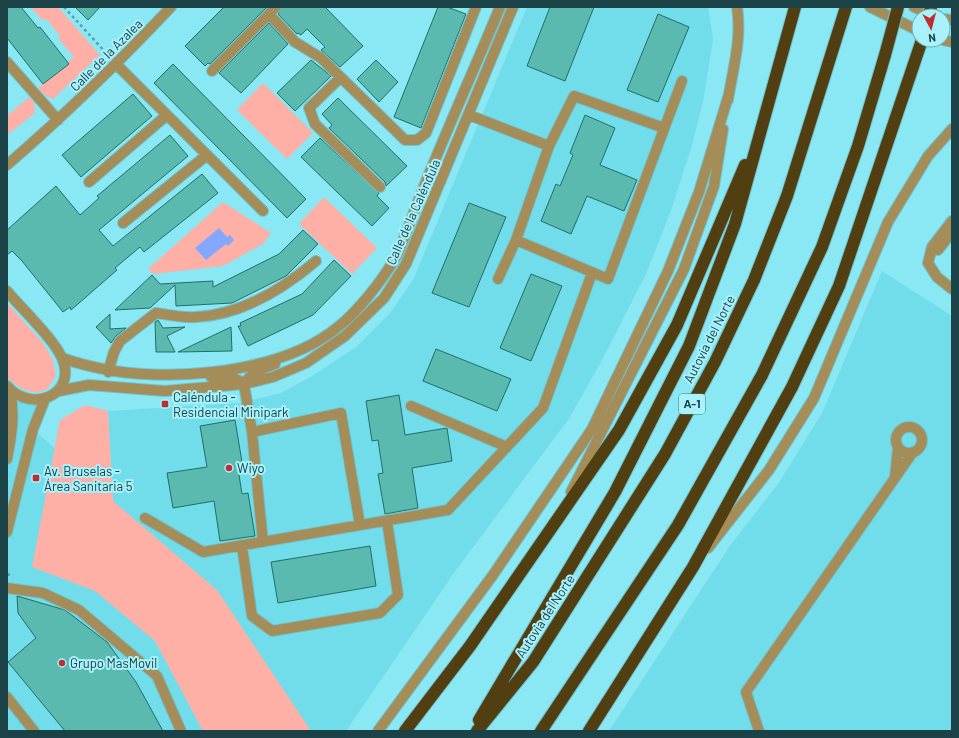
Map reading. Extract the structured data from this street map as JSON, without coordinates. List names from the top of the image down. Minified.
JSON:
{"streets":{"highway":["Autovía del Norte","A-1"],"street":["Calle de la Azalea","Calle de la Caléndula"]},"places":{"transit":["Caléndula - Residencial Minipark","Av. Bruselas - Área Sanitaria 5"],"other":["Wiyo","Grupo MasMovil"]},"north":"bottom"}
